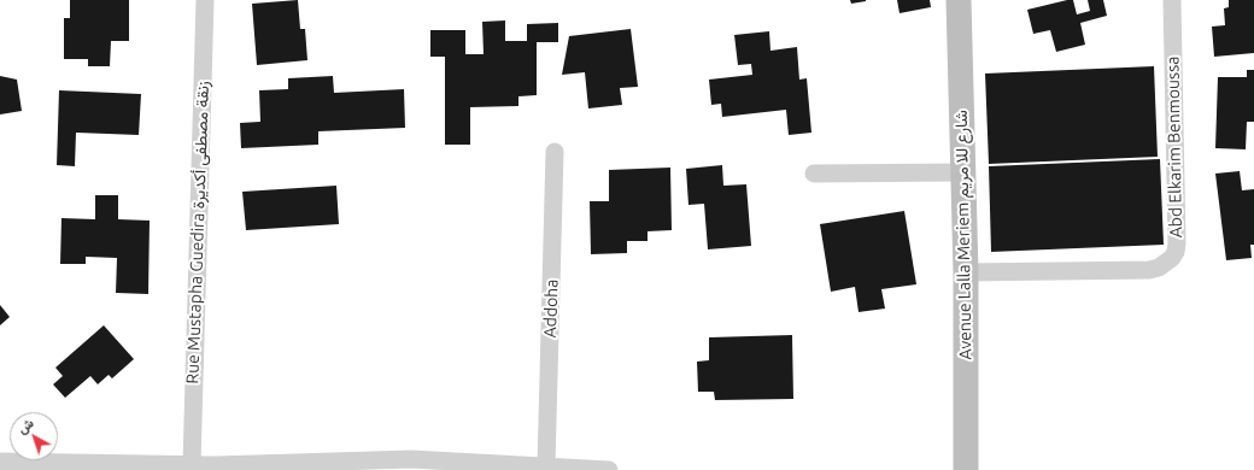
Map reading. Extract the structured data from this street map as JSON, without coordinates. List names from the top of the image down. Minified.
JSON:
{"streets":{"street":["Abd Elkarim Benmoussa","Rue Mustapha Guedira زنقة مصطفى أكديرة","Avenue Lalla Meriem شارع للا مريم","Addoha"]},"crossings":[["Abd Elkarim Benmoussa","Avenue Lalla Meriem شارع للا مريم"]],"north":"top left"}
